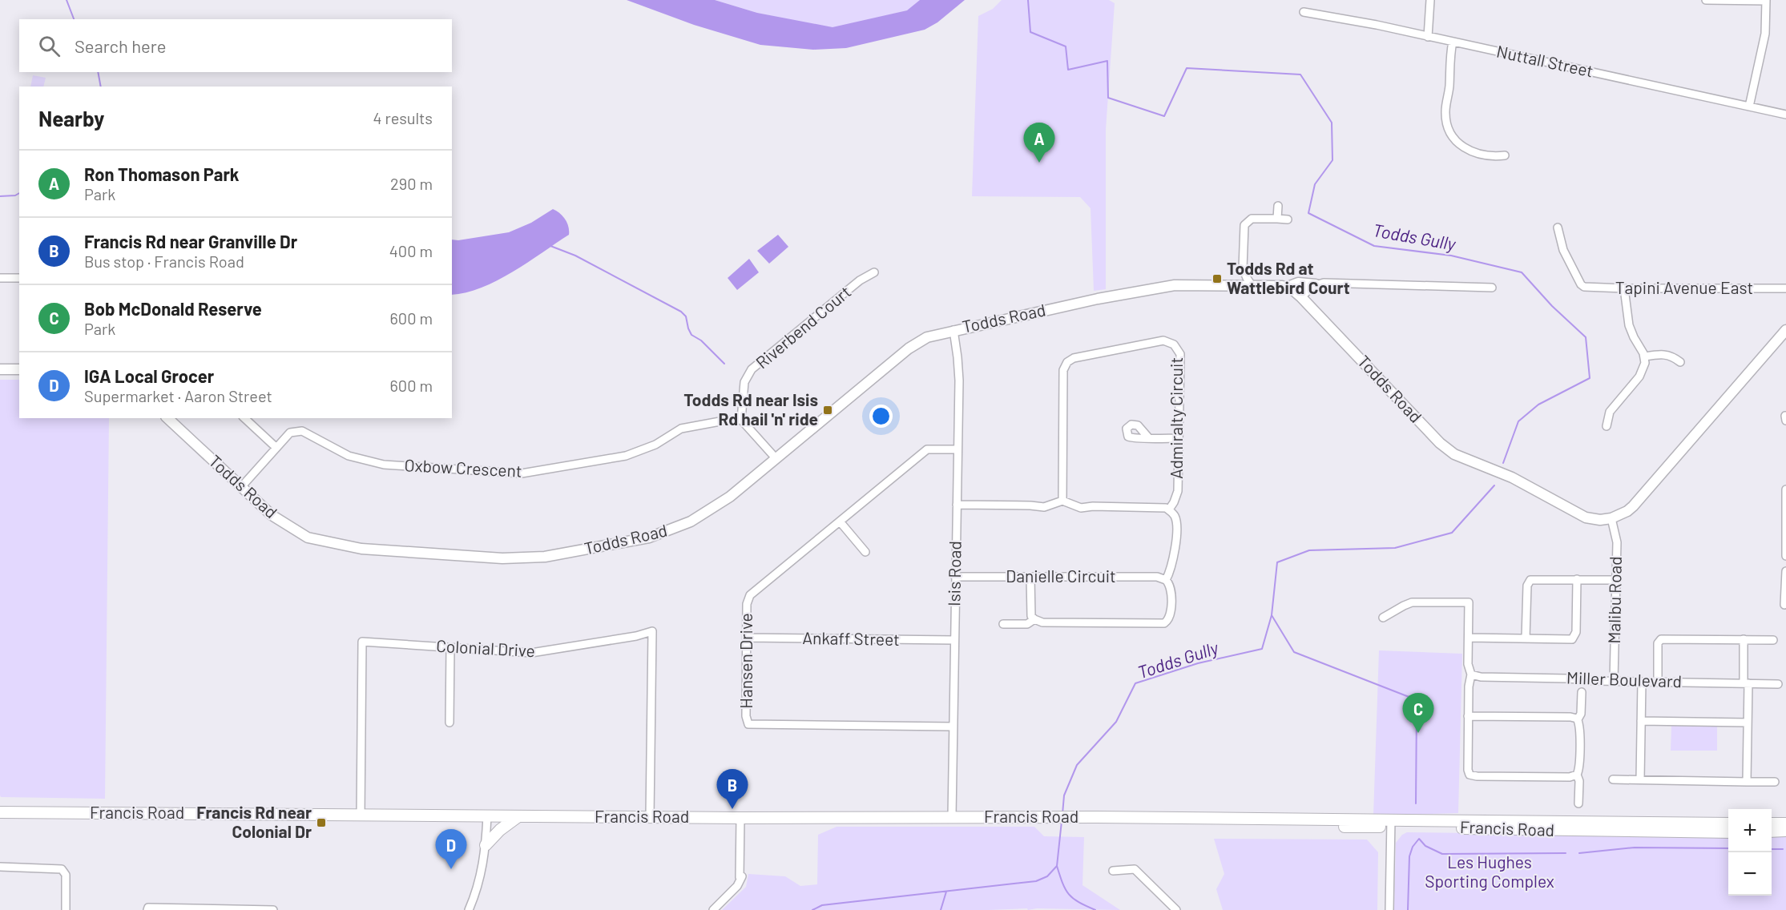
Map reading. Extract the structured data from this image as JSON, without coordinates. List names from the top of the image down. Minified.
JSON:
{"streets":{"main road":["Francis Road"],"street":["Nuttall Street","Tapini Avenue East","Todds Road","Riverbend Court","Admiralty Circuit","Oxbow Crescent","Isis Road","Danielle Circuit","Malibu Road","Ankaff Street","Colonial Drive","Hansen Drive","Miller Boulevard"]},"crossings":[["Todds Road","Oxbow Crescent"],["Todds Road","Isis Road"],["Todds Road","Malibu Road"],["Riverbend Court","Oxbow Crescent"],["Isis Road","Danielle Circuit"],["Isis Road","Ankaff Street"],["Isis Road","Hansen Drive"],["Isis Road","Francis Road"],["Malibu Road","Miller Boulevard"],["Ankaff Street","Hansen Drive"],["Colonial Drive","Francis Road"]],"water":["Todds Gully"],"parks":["Les Hughes Sporting Complex"],"places":{"transit":["Todds Rd at Wattlebird Court","Todds Rd near Isis Rd hail 'n' ride","Francis Rd near Colonial Dr"]},"page":{"search":"Search here","heading":["Nearby","4 results"],"pins":["A","C","B","D"],"list":[{"mark":"A","name":"Ron Thomason Park","note":"Park","value":"290 m"},{"mark":"B","name":"Francis Rd near Granville Dr","note":"Bus stop · Francis Road","value":"400 m"},{"mark":"C","name":"Bob McDonald Reserve","note":"Park","value":"600 m"},{"mark":"D","name":"IGA Local Grocer","note":"Supermarket · Aaron Street","value":"600 m"}],"map_buttons":["+","−"]}}
